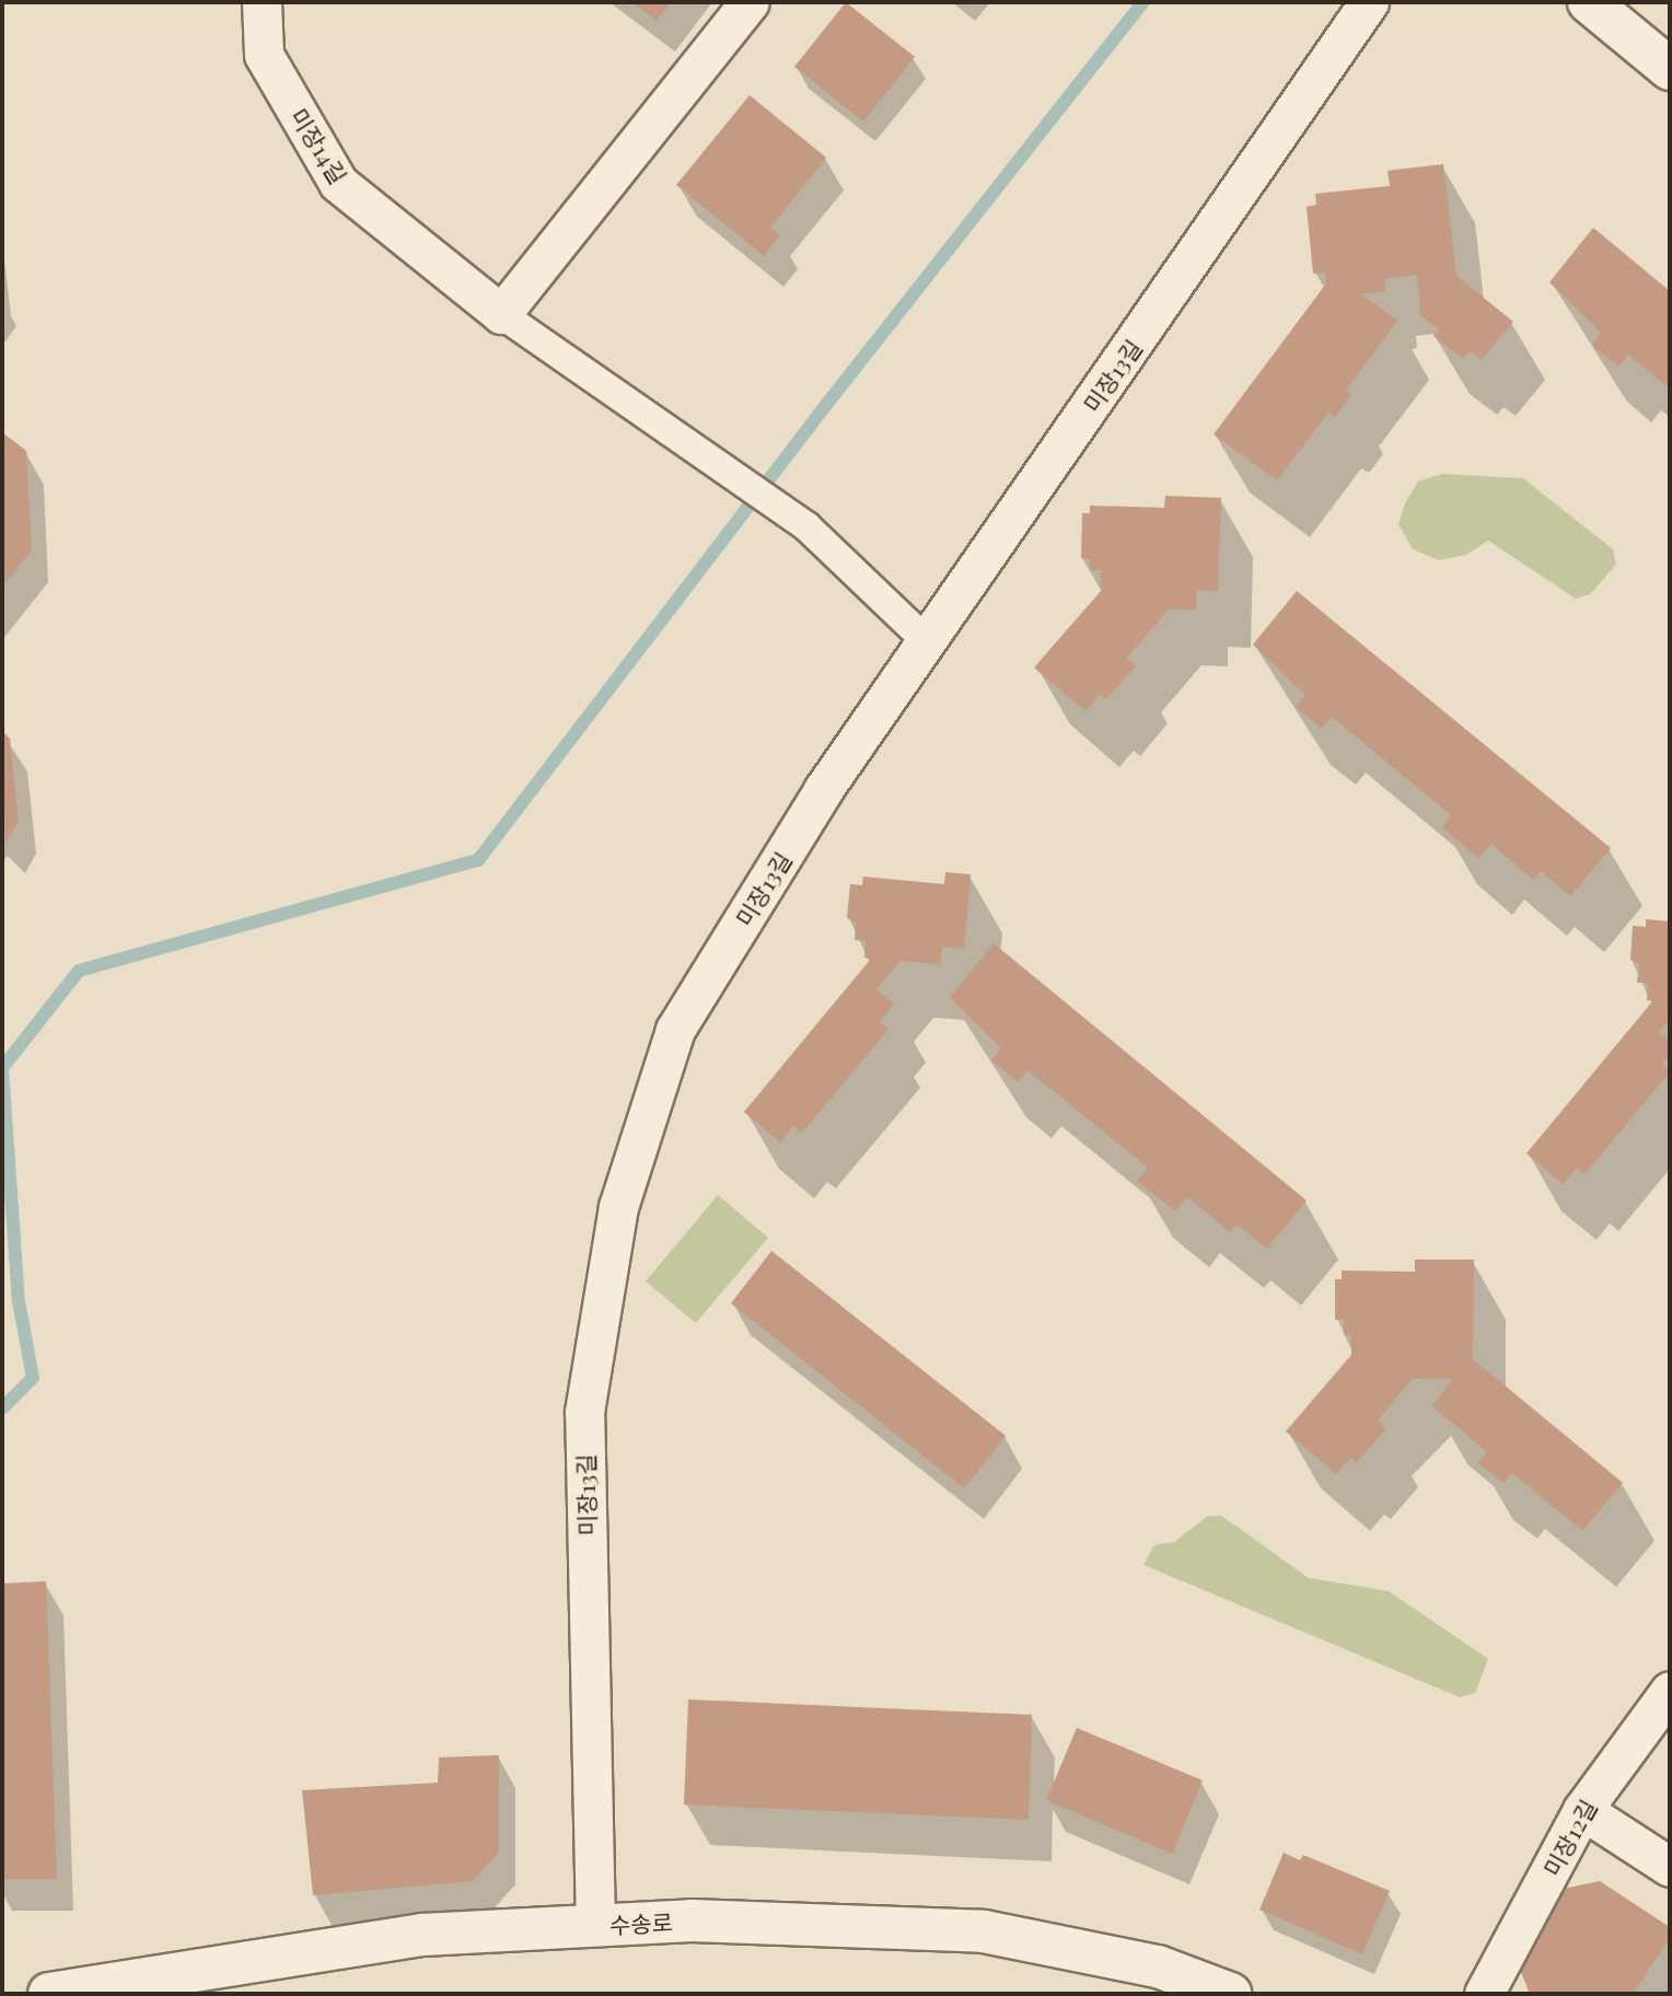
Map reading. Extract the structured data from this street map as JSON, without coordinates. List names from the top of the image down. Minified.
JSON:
{"streets":{"street":["미장14길","미장13길","미장12길","수송로"]},"crossings":[["미장13길","수송로"]]}
